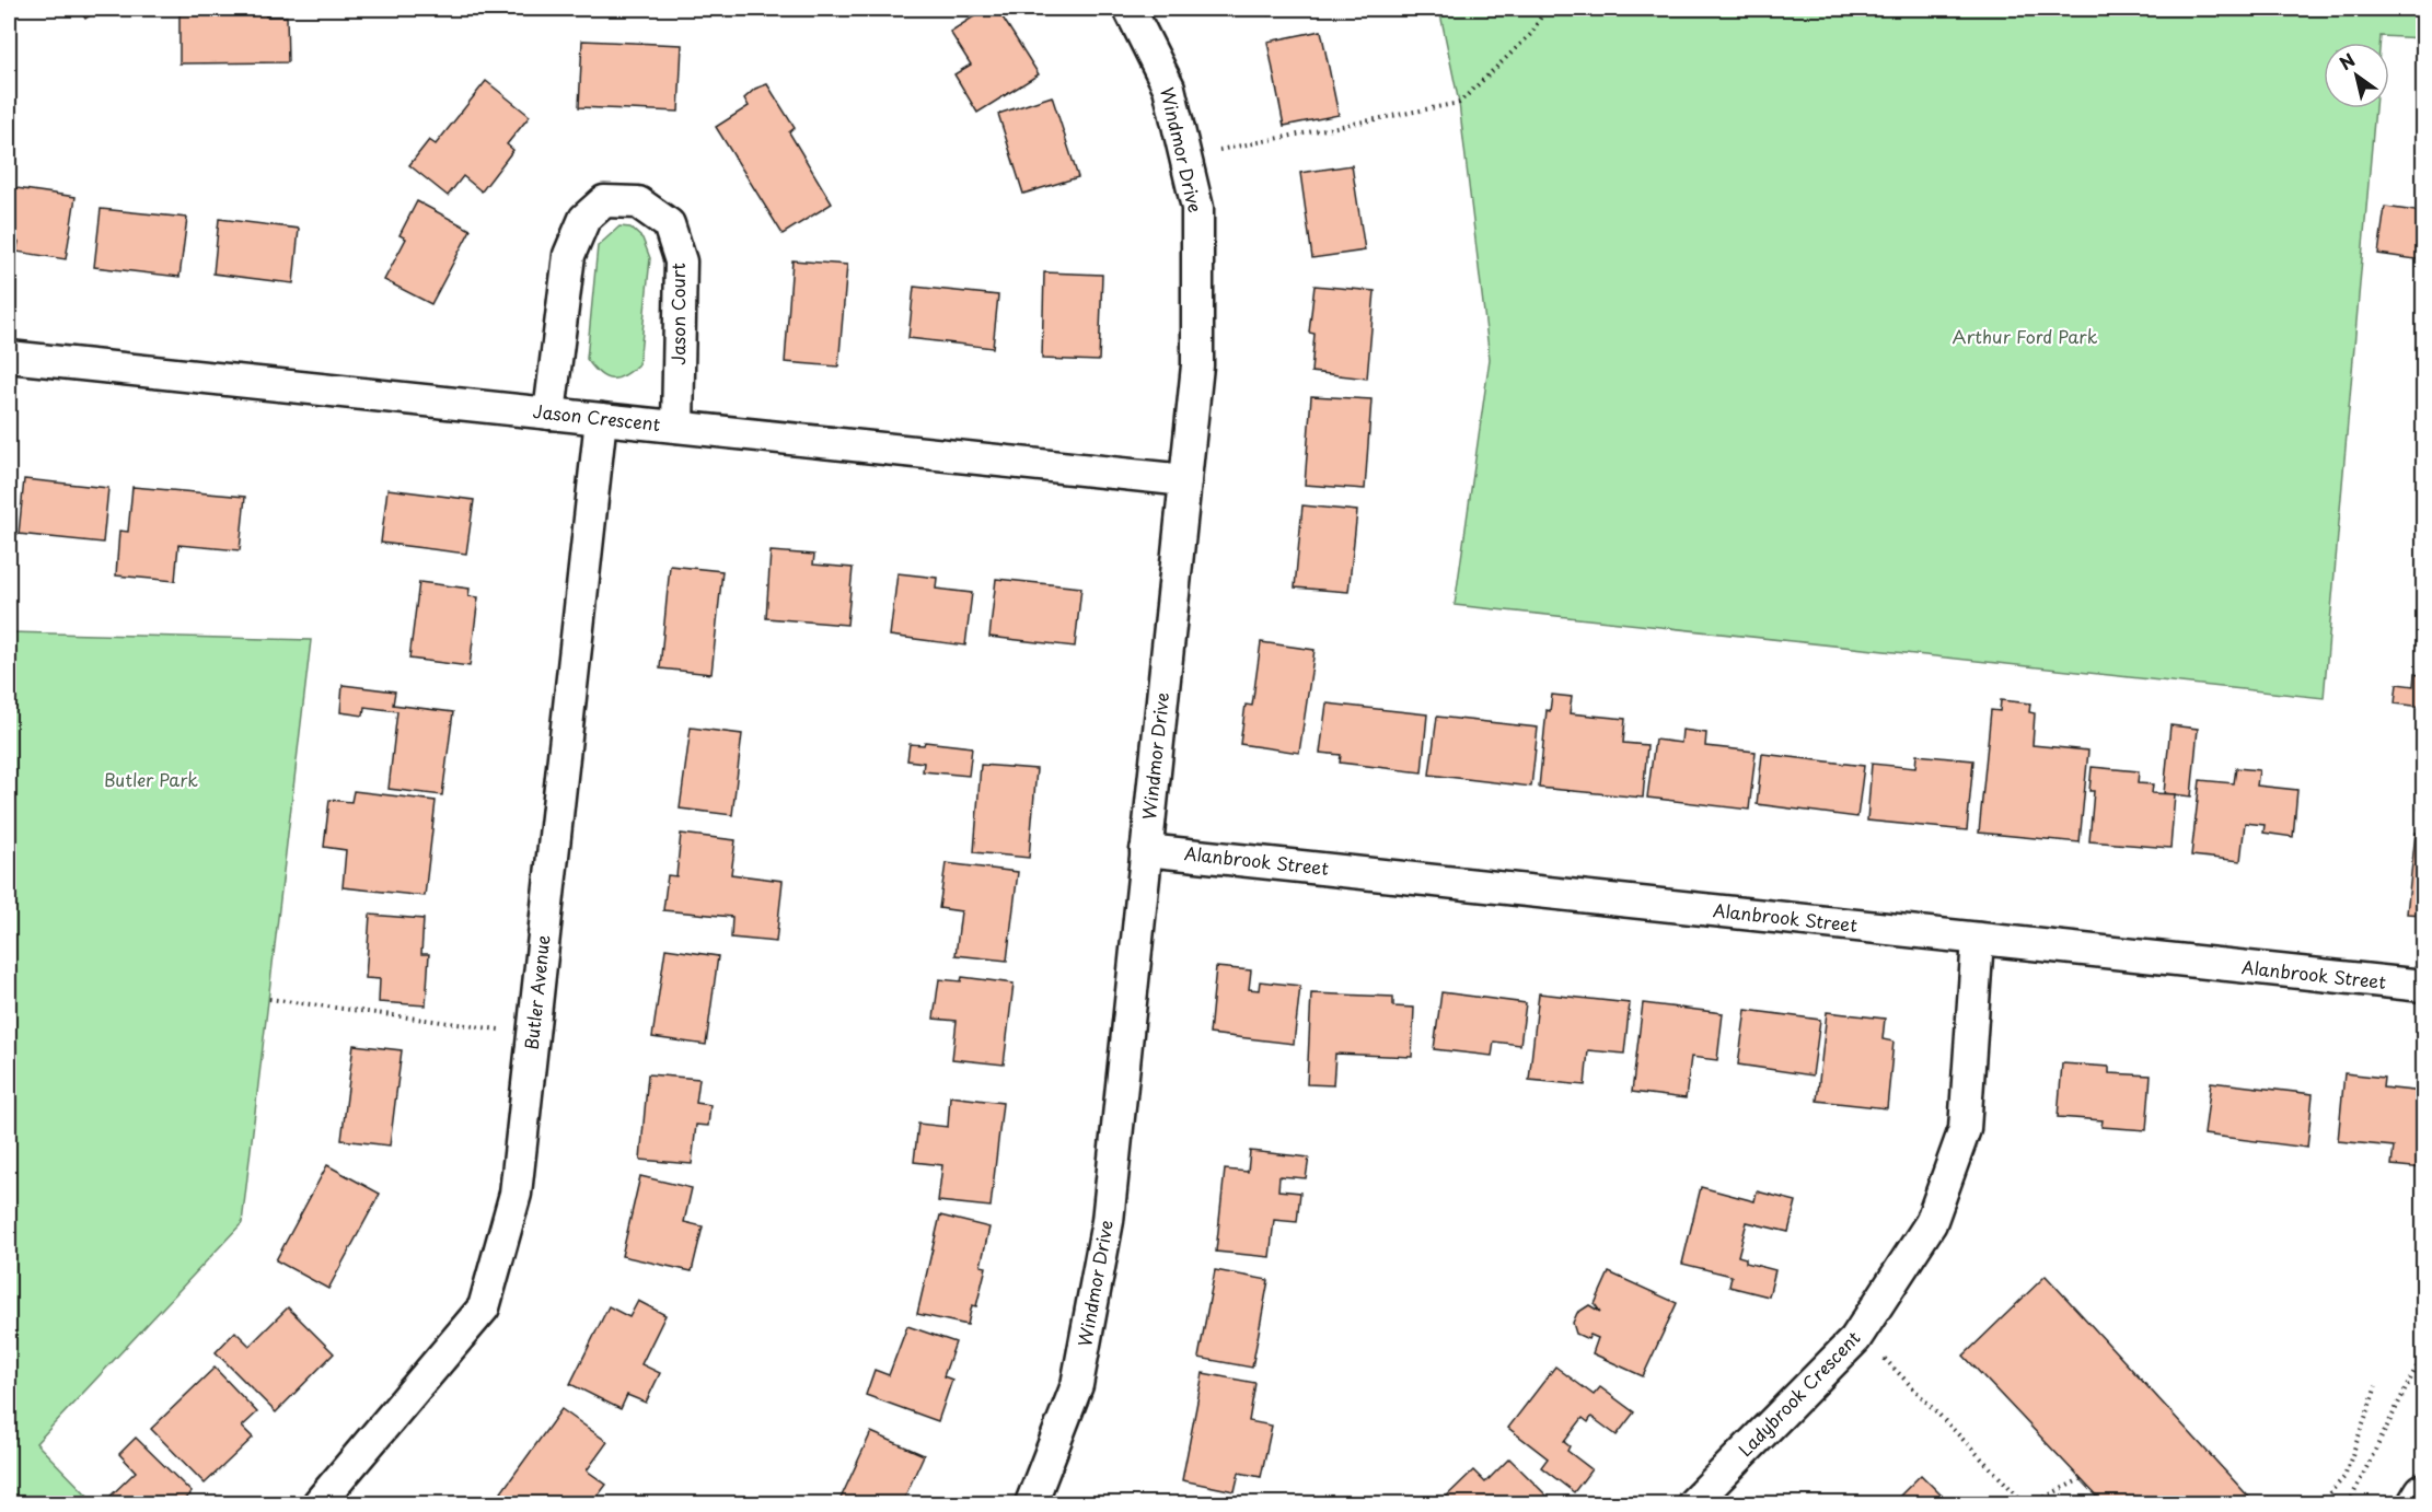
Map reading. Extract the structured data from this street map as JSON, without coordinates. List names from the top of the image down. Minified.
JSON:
{"streets":{"street":["Windmor Drive","Jason Court","Jason Crescent","Alanbrook Street","Butler Avenue","Ladybrook Crescent"]},"crossings":[["Windmor Drive","Jason Crescent"],["Windmor Drive","Alanbrook Street"],["Jason Court","Jason Crescent"],["Jason Crescent","Butler Avenue"],["Alanbrook Street","Ladybrook Crescent"]],"parks":["Arthur Ford Park","Butler Park"],"north":"top left"}
